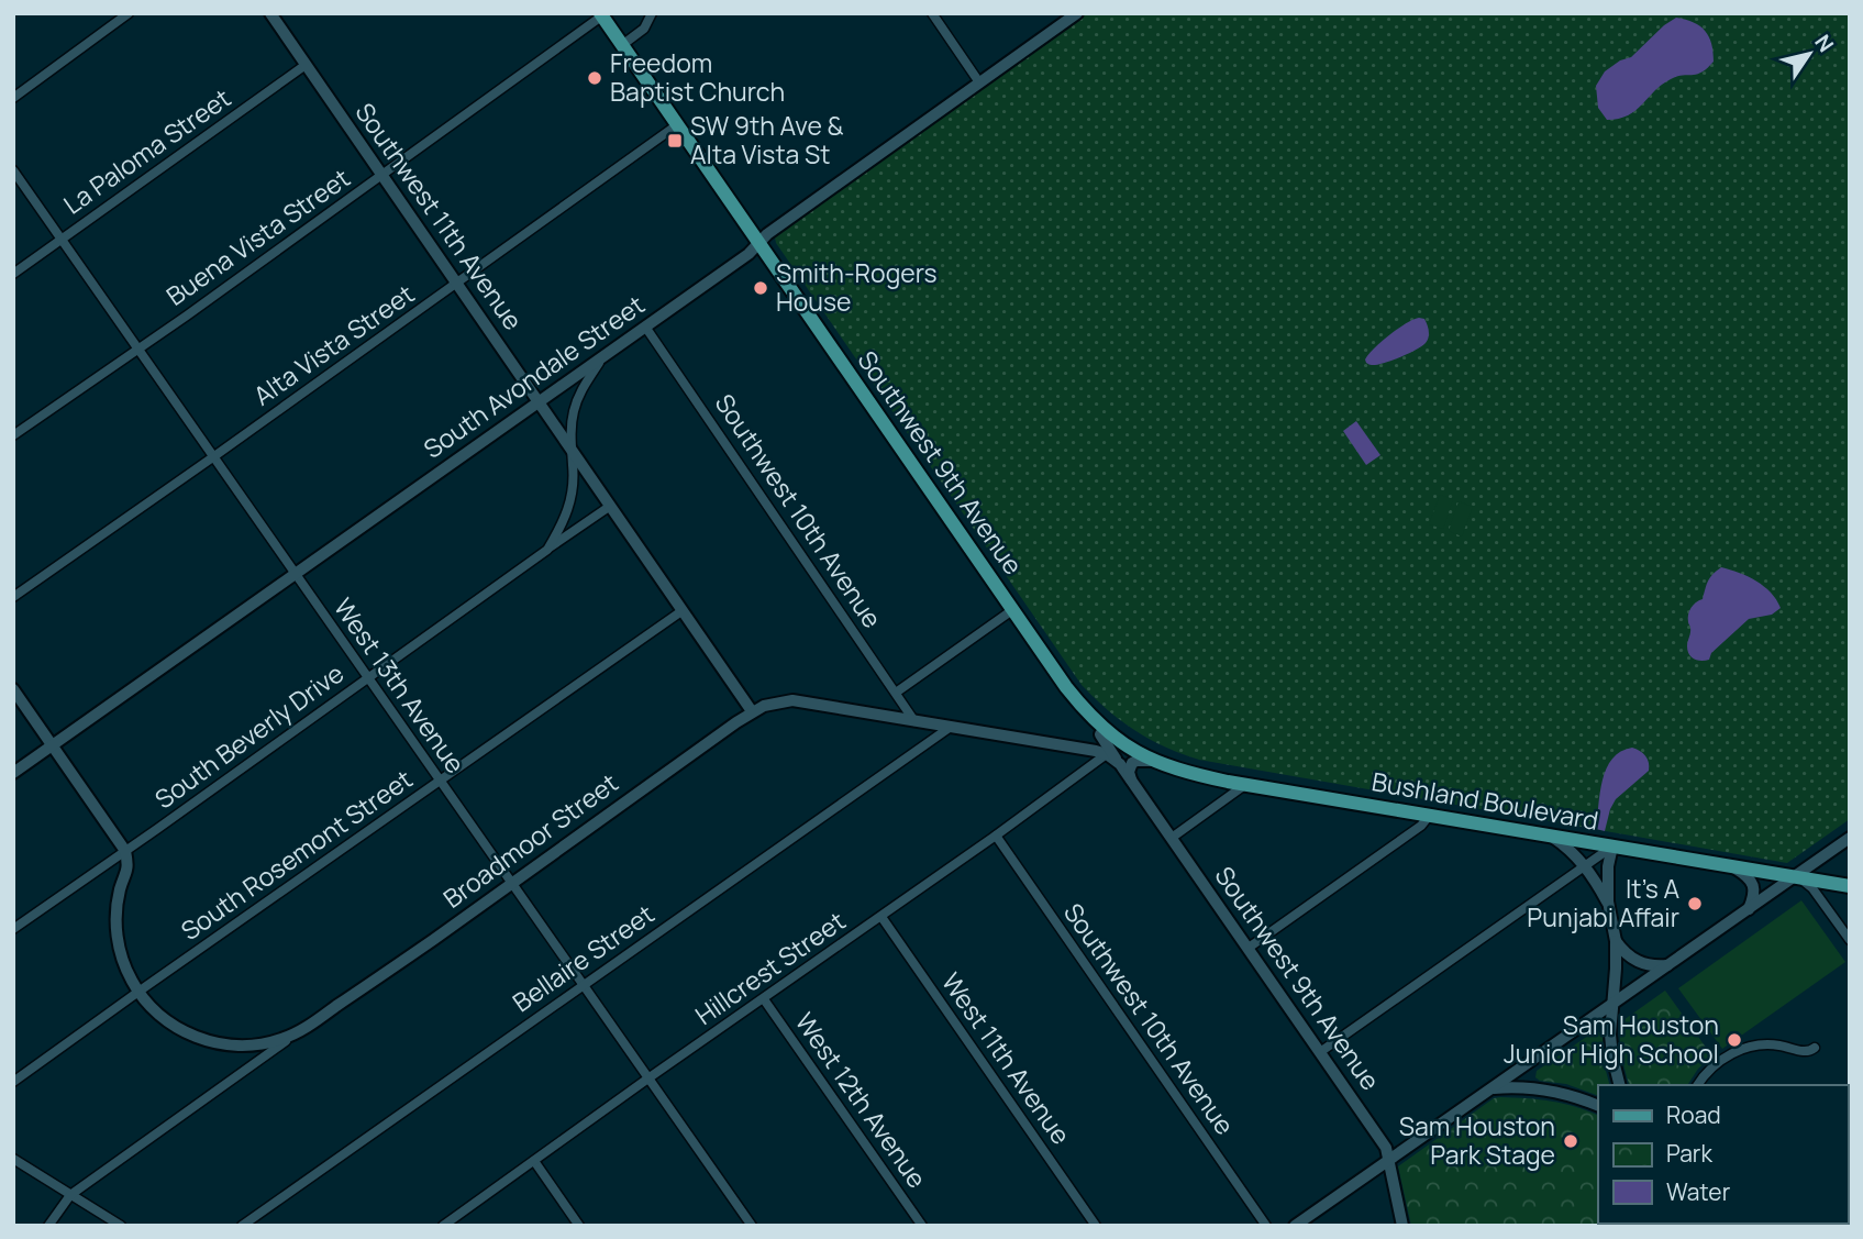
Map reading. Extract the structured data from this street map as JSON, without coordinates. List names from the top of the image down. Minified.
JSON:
{"streets":{"main road":["Southwest 9th Avenue","Bushland Boulevard"],"street":["La Paloma Street","Southwest 11th Avenue","Buena Vista Street","Alta Vista Street","South Avondale Street","Southwest 10th Avenue","West 13th Avenue","South Beverly Drive","Broadmoor Street","South Rosemont Street","Bellaire Street","Hillcrest Street","West 11th Avenue","West 12th Avenue"]},"crossings":[["La Paloma Street","Southwest 11th Avenue"],["La Paloma Street","West 13th Avenue"],["Southwest 11th Avenue","Buena Vista Street"],["Southwest 11th Avenue","Alta Vista Street"],["Southwest 11th Avenue","South Avondale Street"],["Southwest 11th Avenue","South Beverly Drive"],["Southwest 11th Avenue","Broadmoor Street"],["Southwest 11th Avenue","South Rosemont Street"],["Buena Vista Street","Southwest 9th Avenue"],["Buena Vista Street","West 13th Avenue"],["Alta Vista Street","Southwest 9th Avenue"],["Alta Vista Street","West 13th Avenue"],["South Avondale Street","Southwest 9th Avenue"],["South Avondale Street","Southwest 10th Avenue"],["South Avondale Street","West 13th Avenue"],["South Avondale Street","South Beverly Drive"],["Southwest 9th Avenue","Bushland Boulevard"],["Southwest 9th Avenue","Hillcrest Street"],["Southwest 10th Avenue","Bushland Boulevard"],["Southwest 10th Avenue","Hillcrest Street"],["West 13th Avenue","South Beverly Drive"],["West 13th Avenue","Broadmoor Street"],["West 13th Avenue","South Rosemont Street"],["West 13th Avenue","Bellaire Street"],["West 13th Avenue","Hillcrest Street"],["South Beverly Drive","Broadmoor Street"],["Bushland Boulevard","Broadmoor Street"],["Bushland Boulevard","Bellaire Street"],["Bushland Boulevard","Hillcrest Street"],["Broadmoor Street","South Rosemont Street"],["Hillcrest Street","West 11th Avenue"],["Hillcrest Street","West 12th Avenue"]],"places":{"other":["Freedom Baptist Church","Smith-Rogers House","It's A Punjabi Affair","Sam Houston Junior High School","Sam Houston Park Stage"],"transit":["SW 9th Ave & Alta Vista St"]},"legend":["Road","Park","Water"],"north":"top right"}
